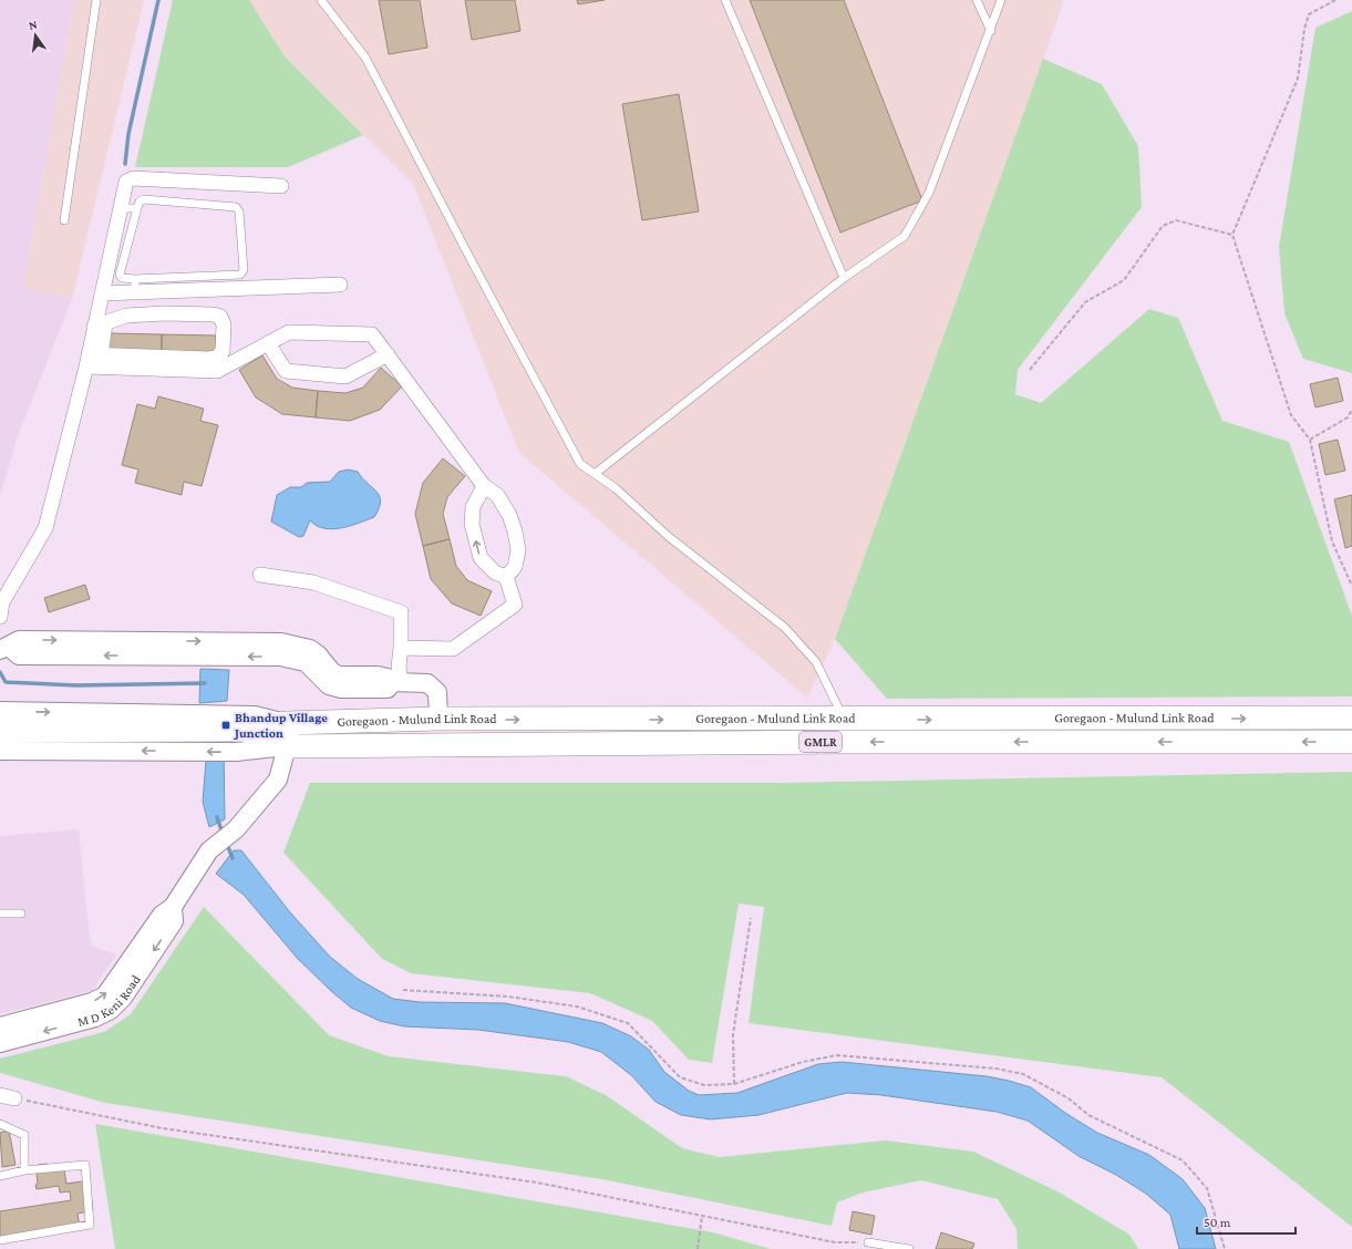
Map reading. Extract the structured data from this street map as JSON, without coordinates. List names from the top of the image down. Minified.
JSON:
{"streets":{"main road":["Goregaon - Mulund Link Road","GMLR"],"street":["M D Keni Road"]},"crossings":[["Goregaon - Mulund Link Road","M D Keni Road"]],"places":{"transit":["Bhandup Village Junction"]},"scale_bar":"50 m","north":"top"}
